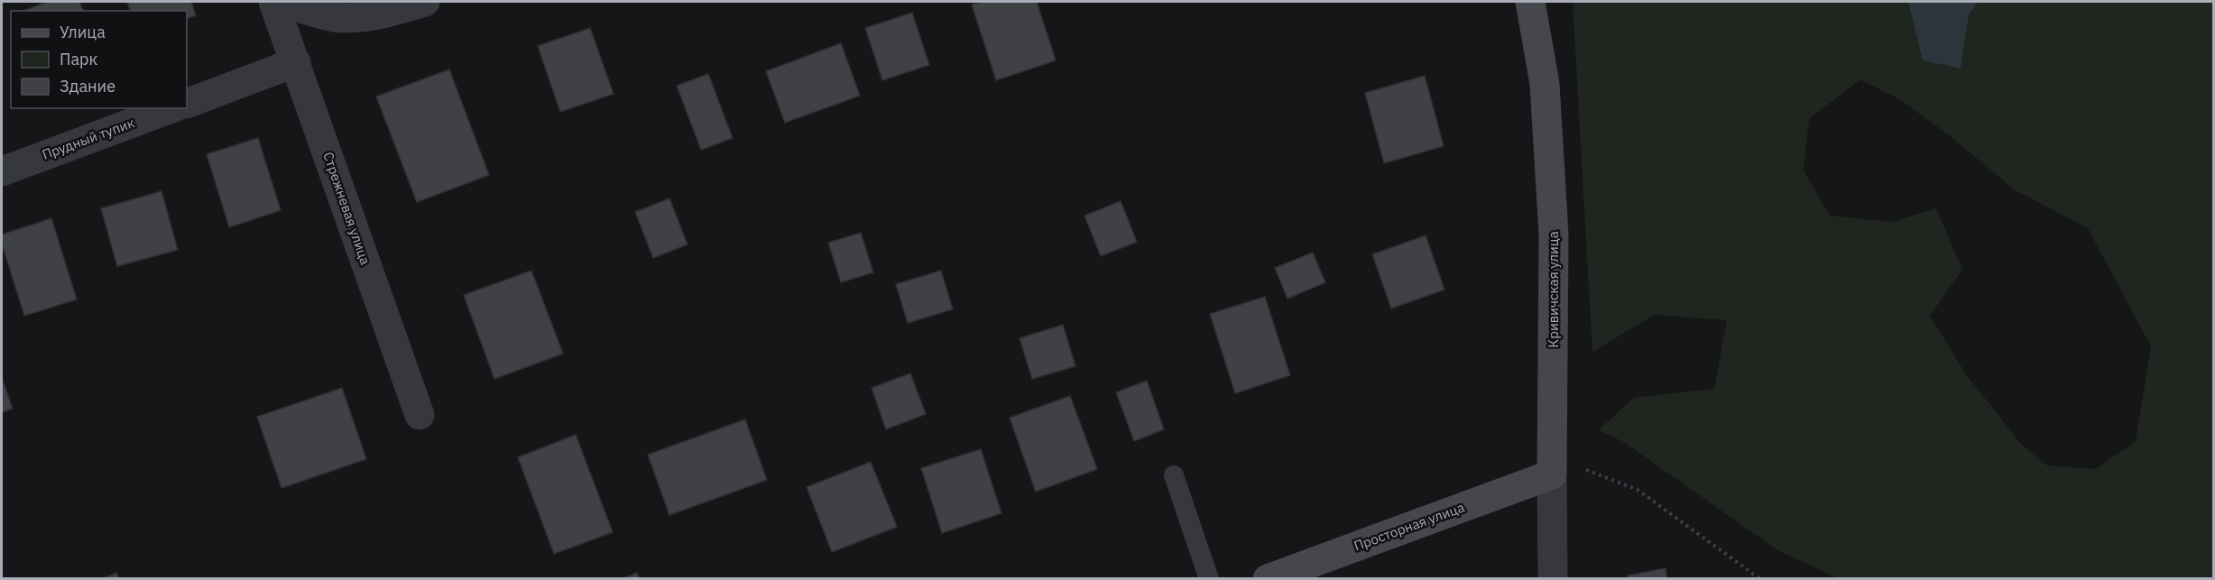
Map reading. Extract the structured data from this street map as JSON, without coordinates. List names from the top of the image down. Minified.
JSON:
{"streets":{"street":["Прудный тупик","Стрежневая улица","Кривичская улица","Просторная улица"]},"crossings":[["Кривичская улица","Просторная улица"]],"legend":["Улица","Парк","Здание"]}
